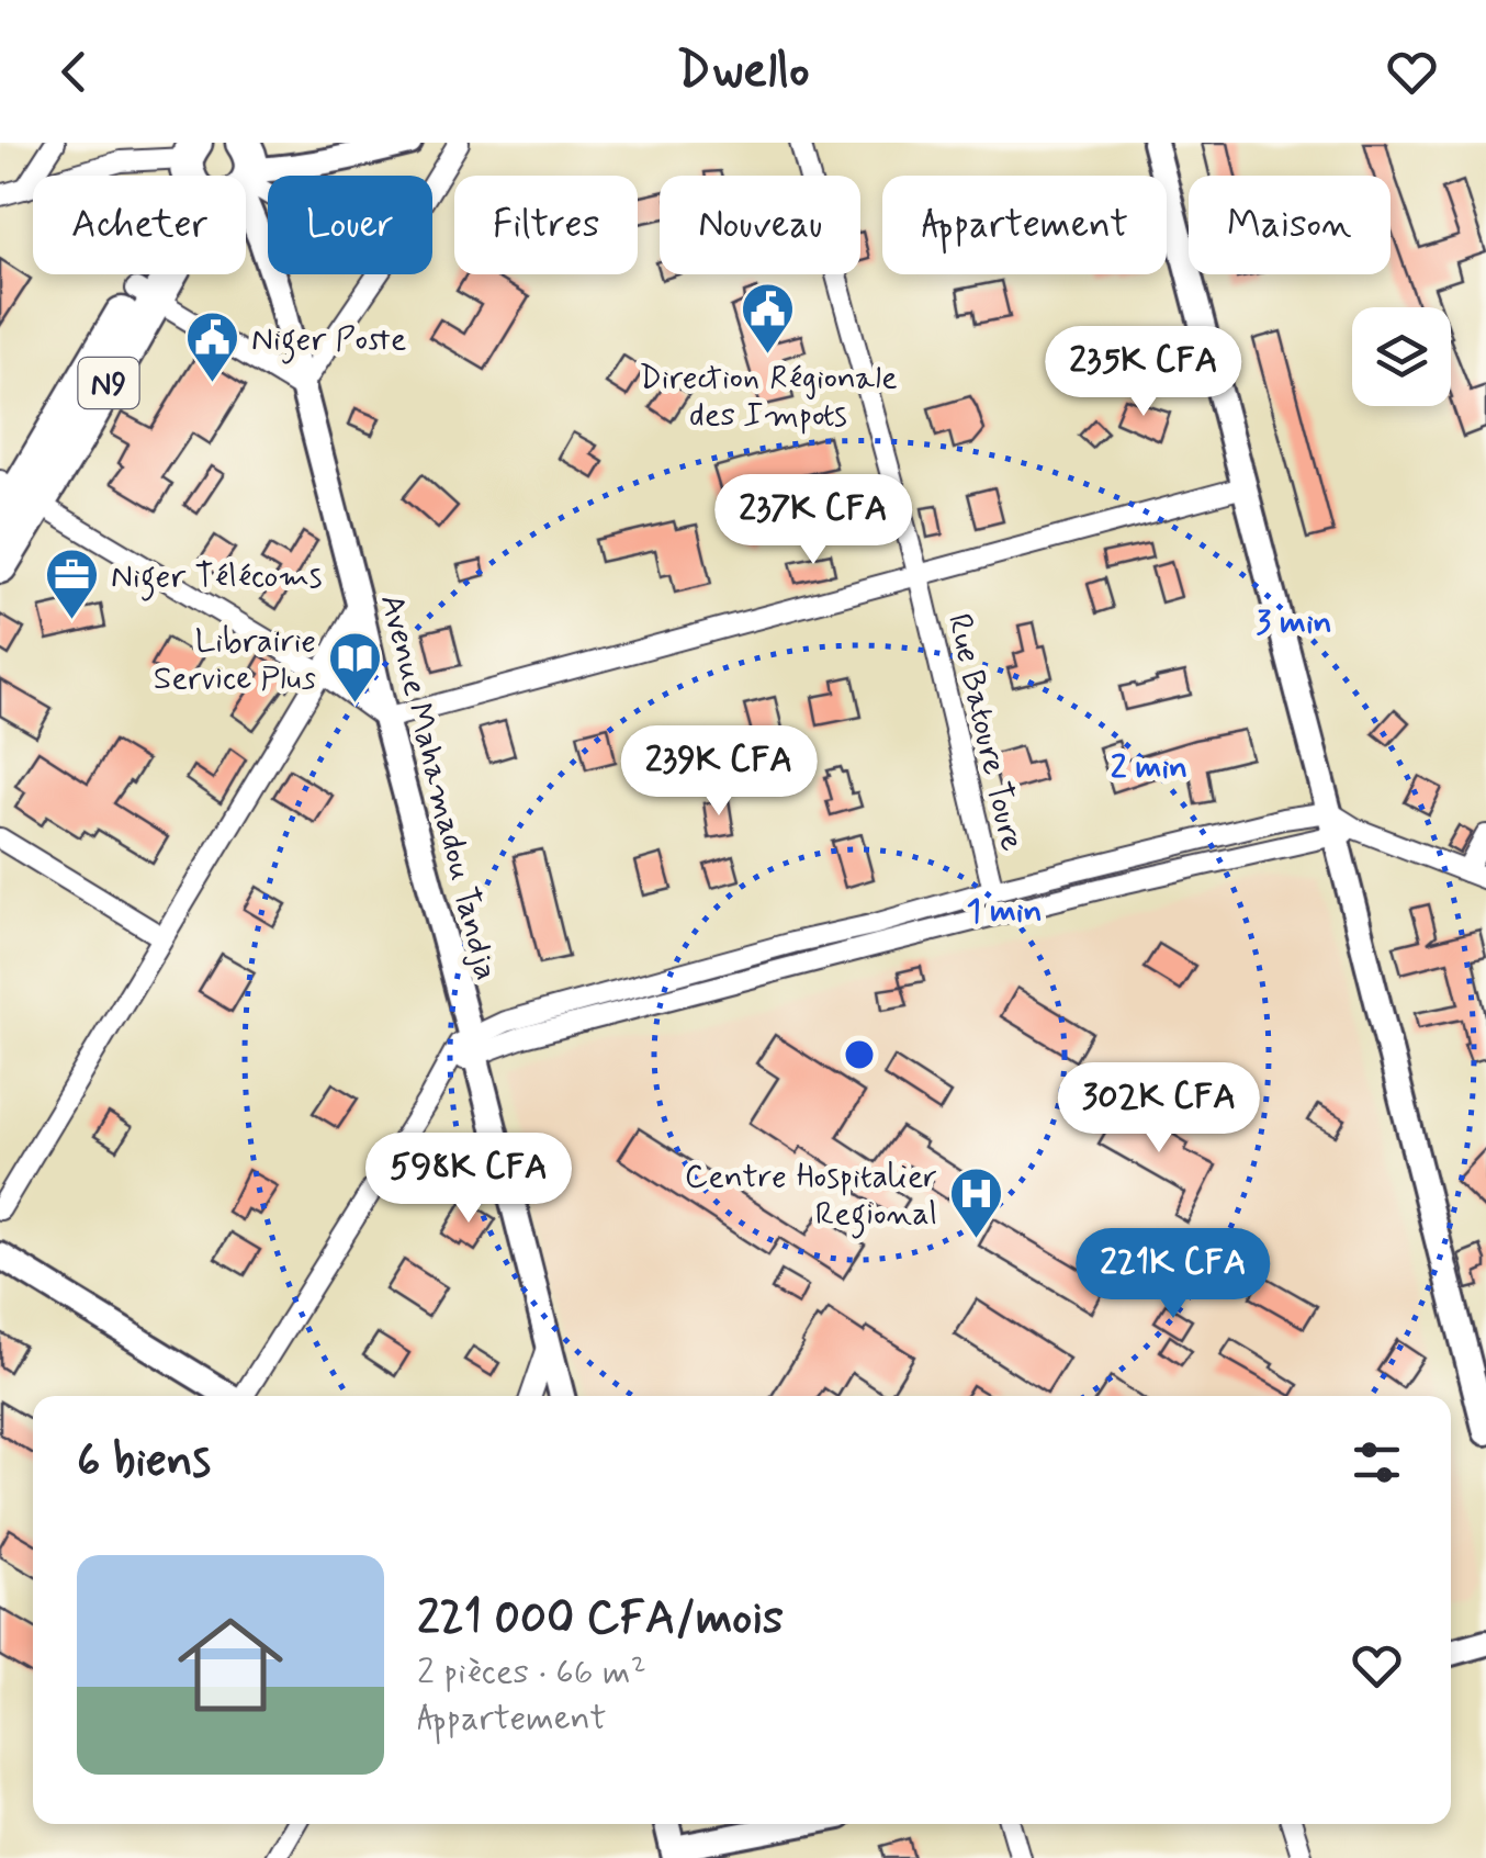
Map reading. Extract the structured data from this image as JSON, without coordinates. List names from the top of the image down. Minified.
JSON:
{"streets":{"highway":["N9"],"street":["Rue Batoure Toure","Avenue Mahamadou Tandja"]},"crossings":[["N9","Avenue Mahamadou Tandja"]],"places":{"public building":["Direction Régionale des Impots","Niger Poste"],"office":["Niger Télécoms"],"library":["Librairie Service Plus"],"hospital":["Centre Hospitalier Regional"]},"page":{"header":"Dwello","chip":["Acheter","Louer","Filtres","Nouveau","Appartement","Maison"],"price":["235K CFA","237K CFA","239K CFA","302K CFA","598K CFA","221K CFA"],"heading":"6 biens","list":[{"name":"221 000 CFA/mois","note":"2 pièces · 66 m² · Appartement"}]},"rings":["3 min","2 min","1 min"]}
